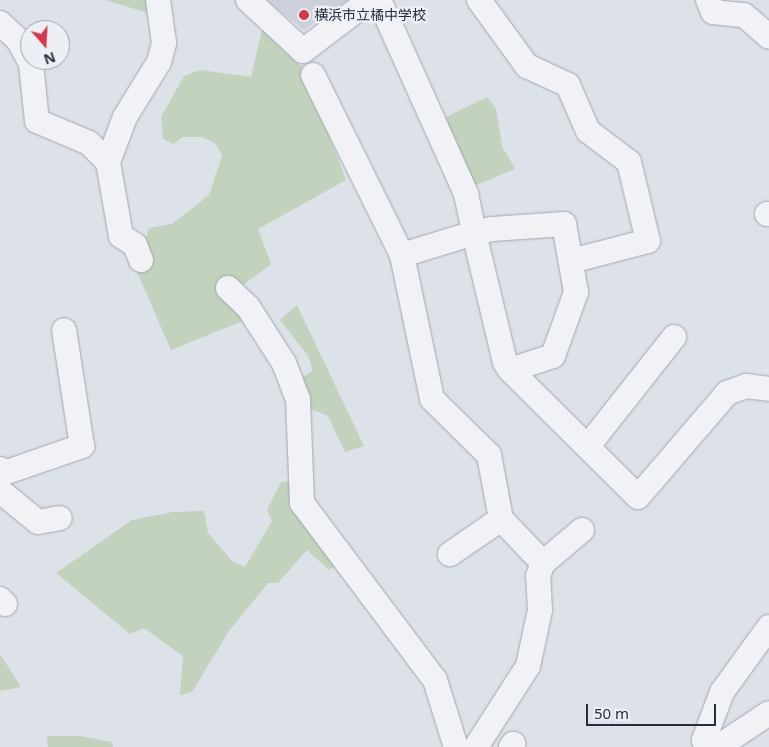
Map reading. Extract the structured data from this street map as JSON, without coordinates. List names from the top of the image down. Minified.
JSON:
{"places":["横浜市立橘中学校"],"scale_bar":"50 m","north":"bottom"}
